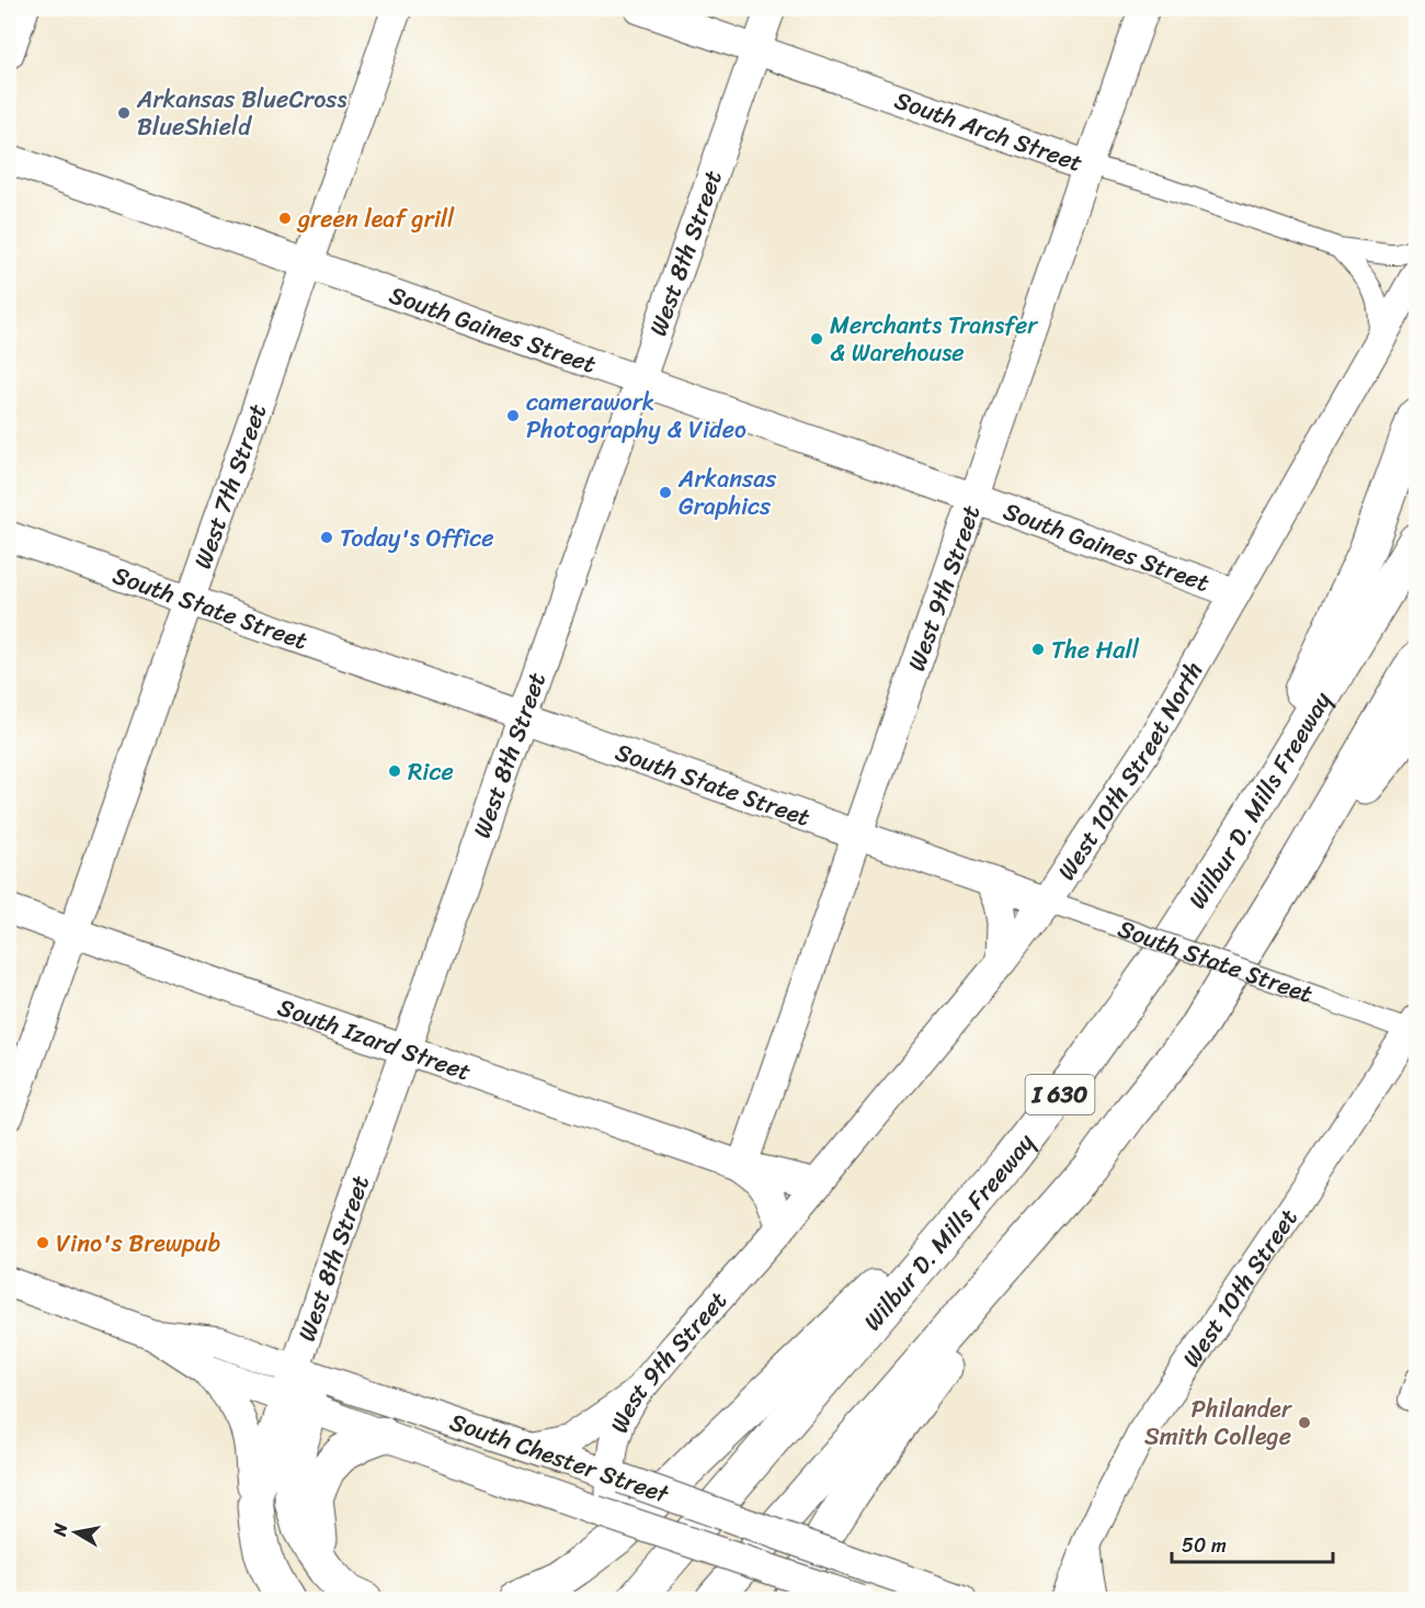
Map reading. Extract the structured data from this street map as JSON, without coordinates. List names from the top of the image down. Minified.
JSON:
{"streets":{"highway":["Wilbur D. Mills Freeway","I 630"],"main road":["South Arch Street","West 8th Street","South Gaines Street","West 7th Street","West 9th Street","South State Street","West 10th Street North","South Izard Street","West 10th Street","South Chester Street"]},"crossings":[["South Arch Street","West 8th Street"],["South Arch Street","West 9th Street"],["South Arch Street","West 10th Street North"],["West 8th Street","South Gaines Street"],["West 8th Street","South State Street"],["West 8th Street","South Izard Street"],["West 8th Street","South Chester Street"],["South Gaines Street","West 7th Street"],["South Gaines Street","West 9th Street"],["South Gaines Street","West 10th Street North"],["West 7th Street","South State Street"],["West 7th Street","South Izard Street"],["West 9th Street","South State Street"],["West 9th Street","West 10th Street North"],["West 9th Street","South Izard Street"],["West 9th Street","South Chester Street"],["South State Street","West 10th Street North"],["South State Street","West 10th Street"],["West 10th Street North","South Izard Street"]],"places":["Arkansas BlueCross BlueShield","green leaf grill","Merchants Transfer & Warehouse","camerawork Photography & Video","Arkansas Graphics","Today's Office","The Hall","Rice","Vino's Brewpub","Philander Smith College"],"scale_bar":"50 m","north":"left"}
